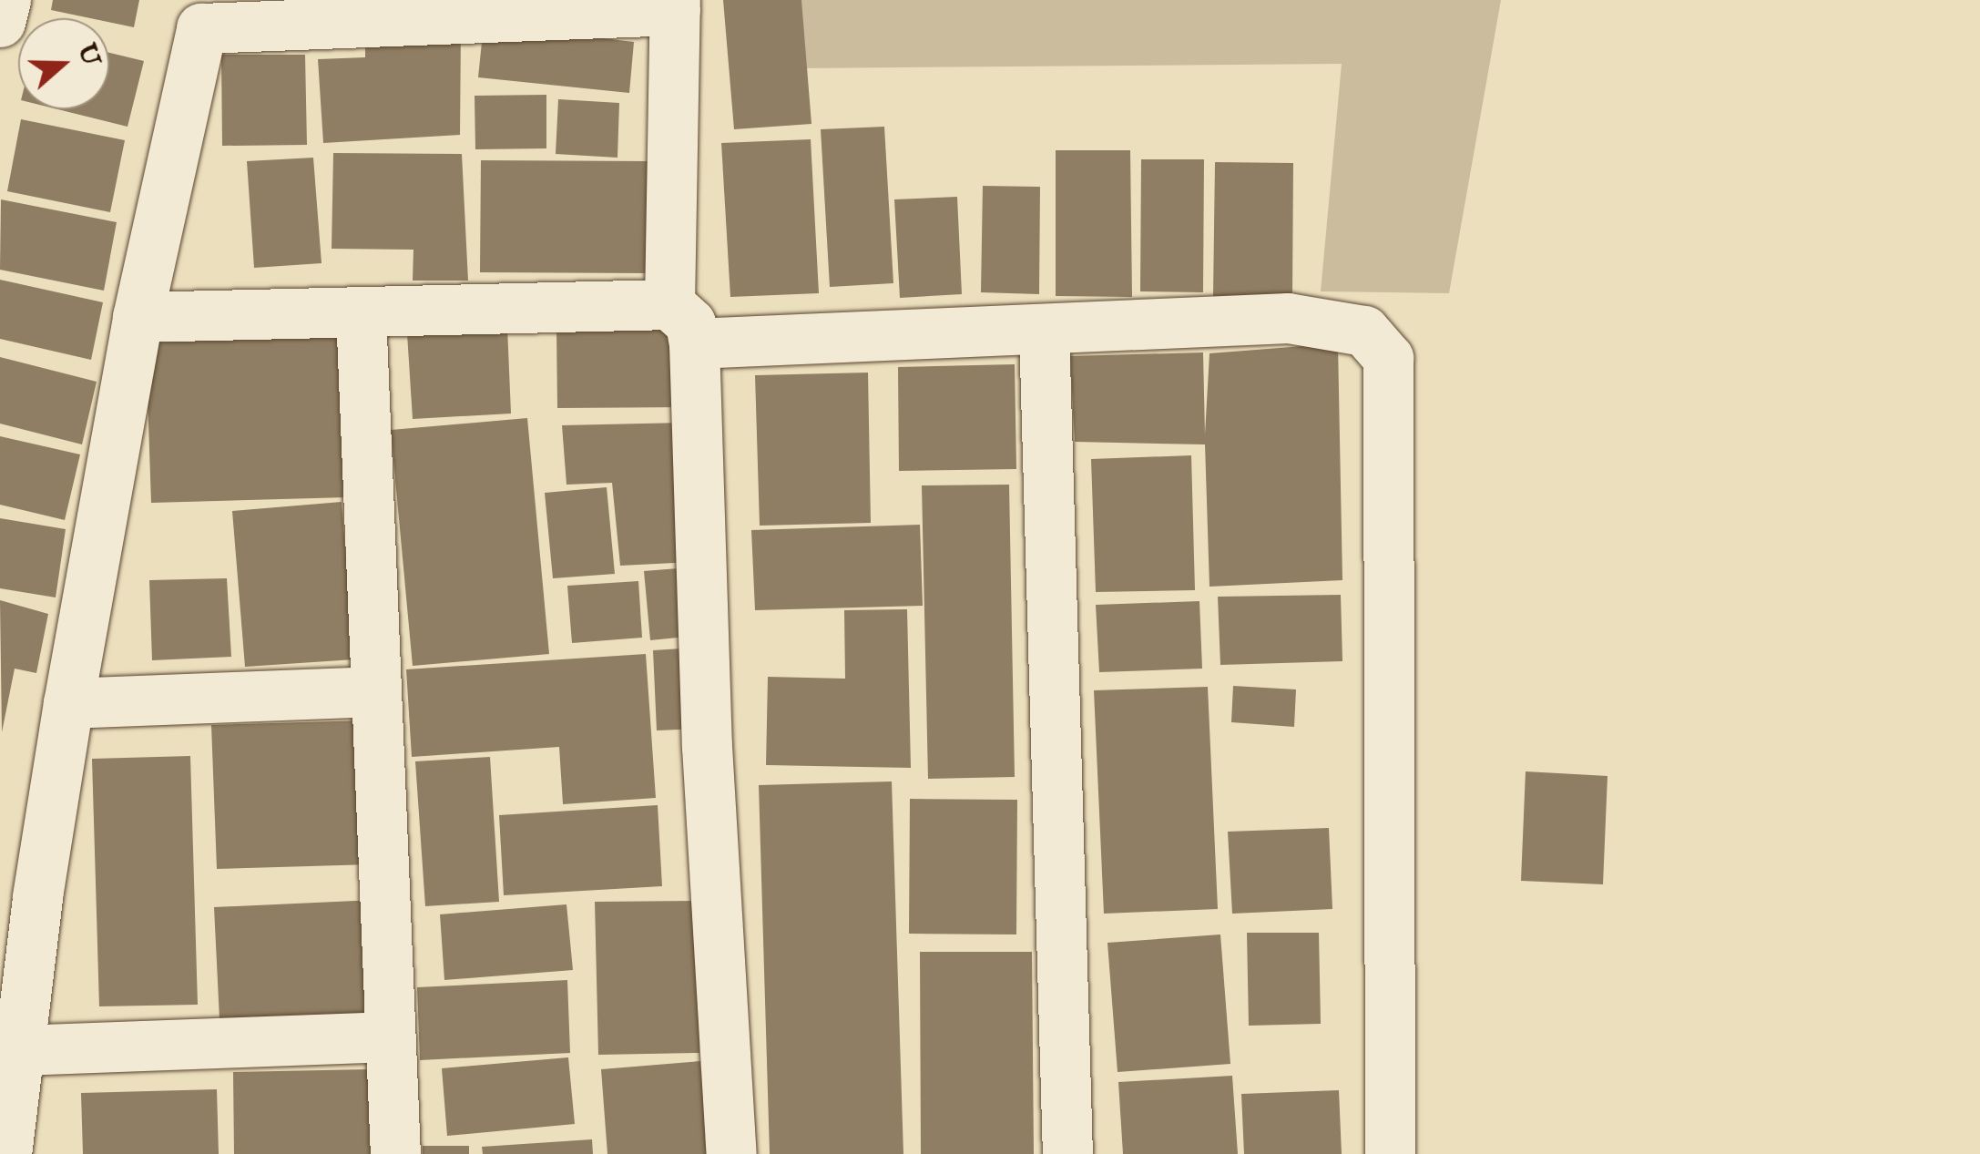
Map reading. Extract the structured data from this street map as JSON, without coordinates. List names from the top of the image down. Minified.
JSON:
{"north":"right"}
